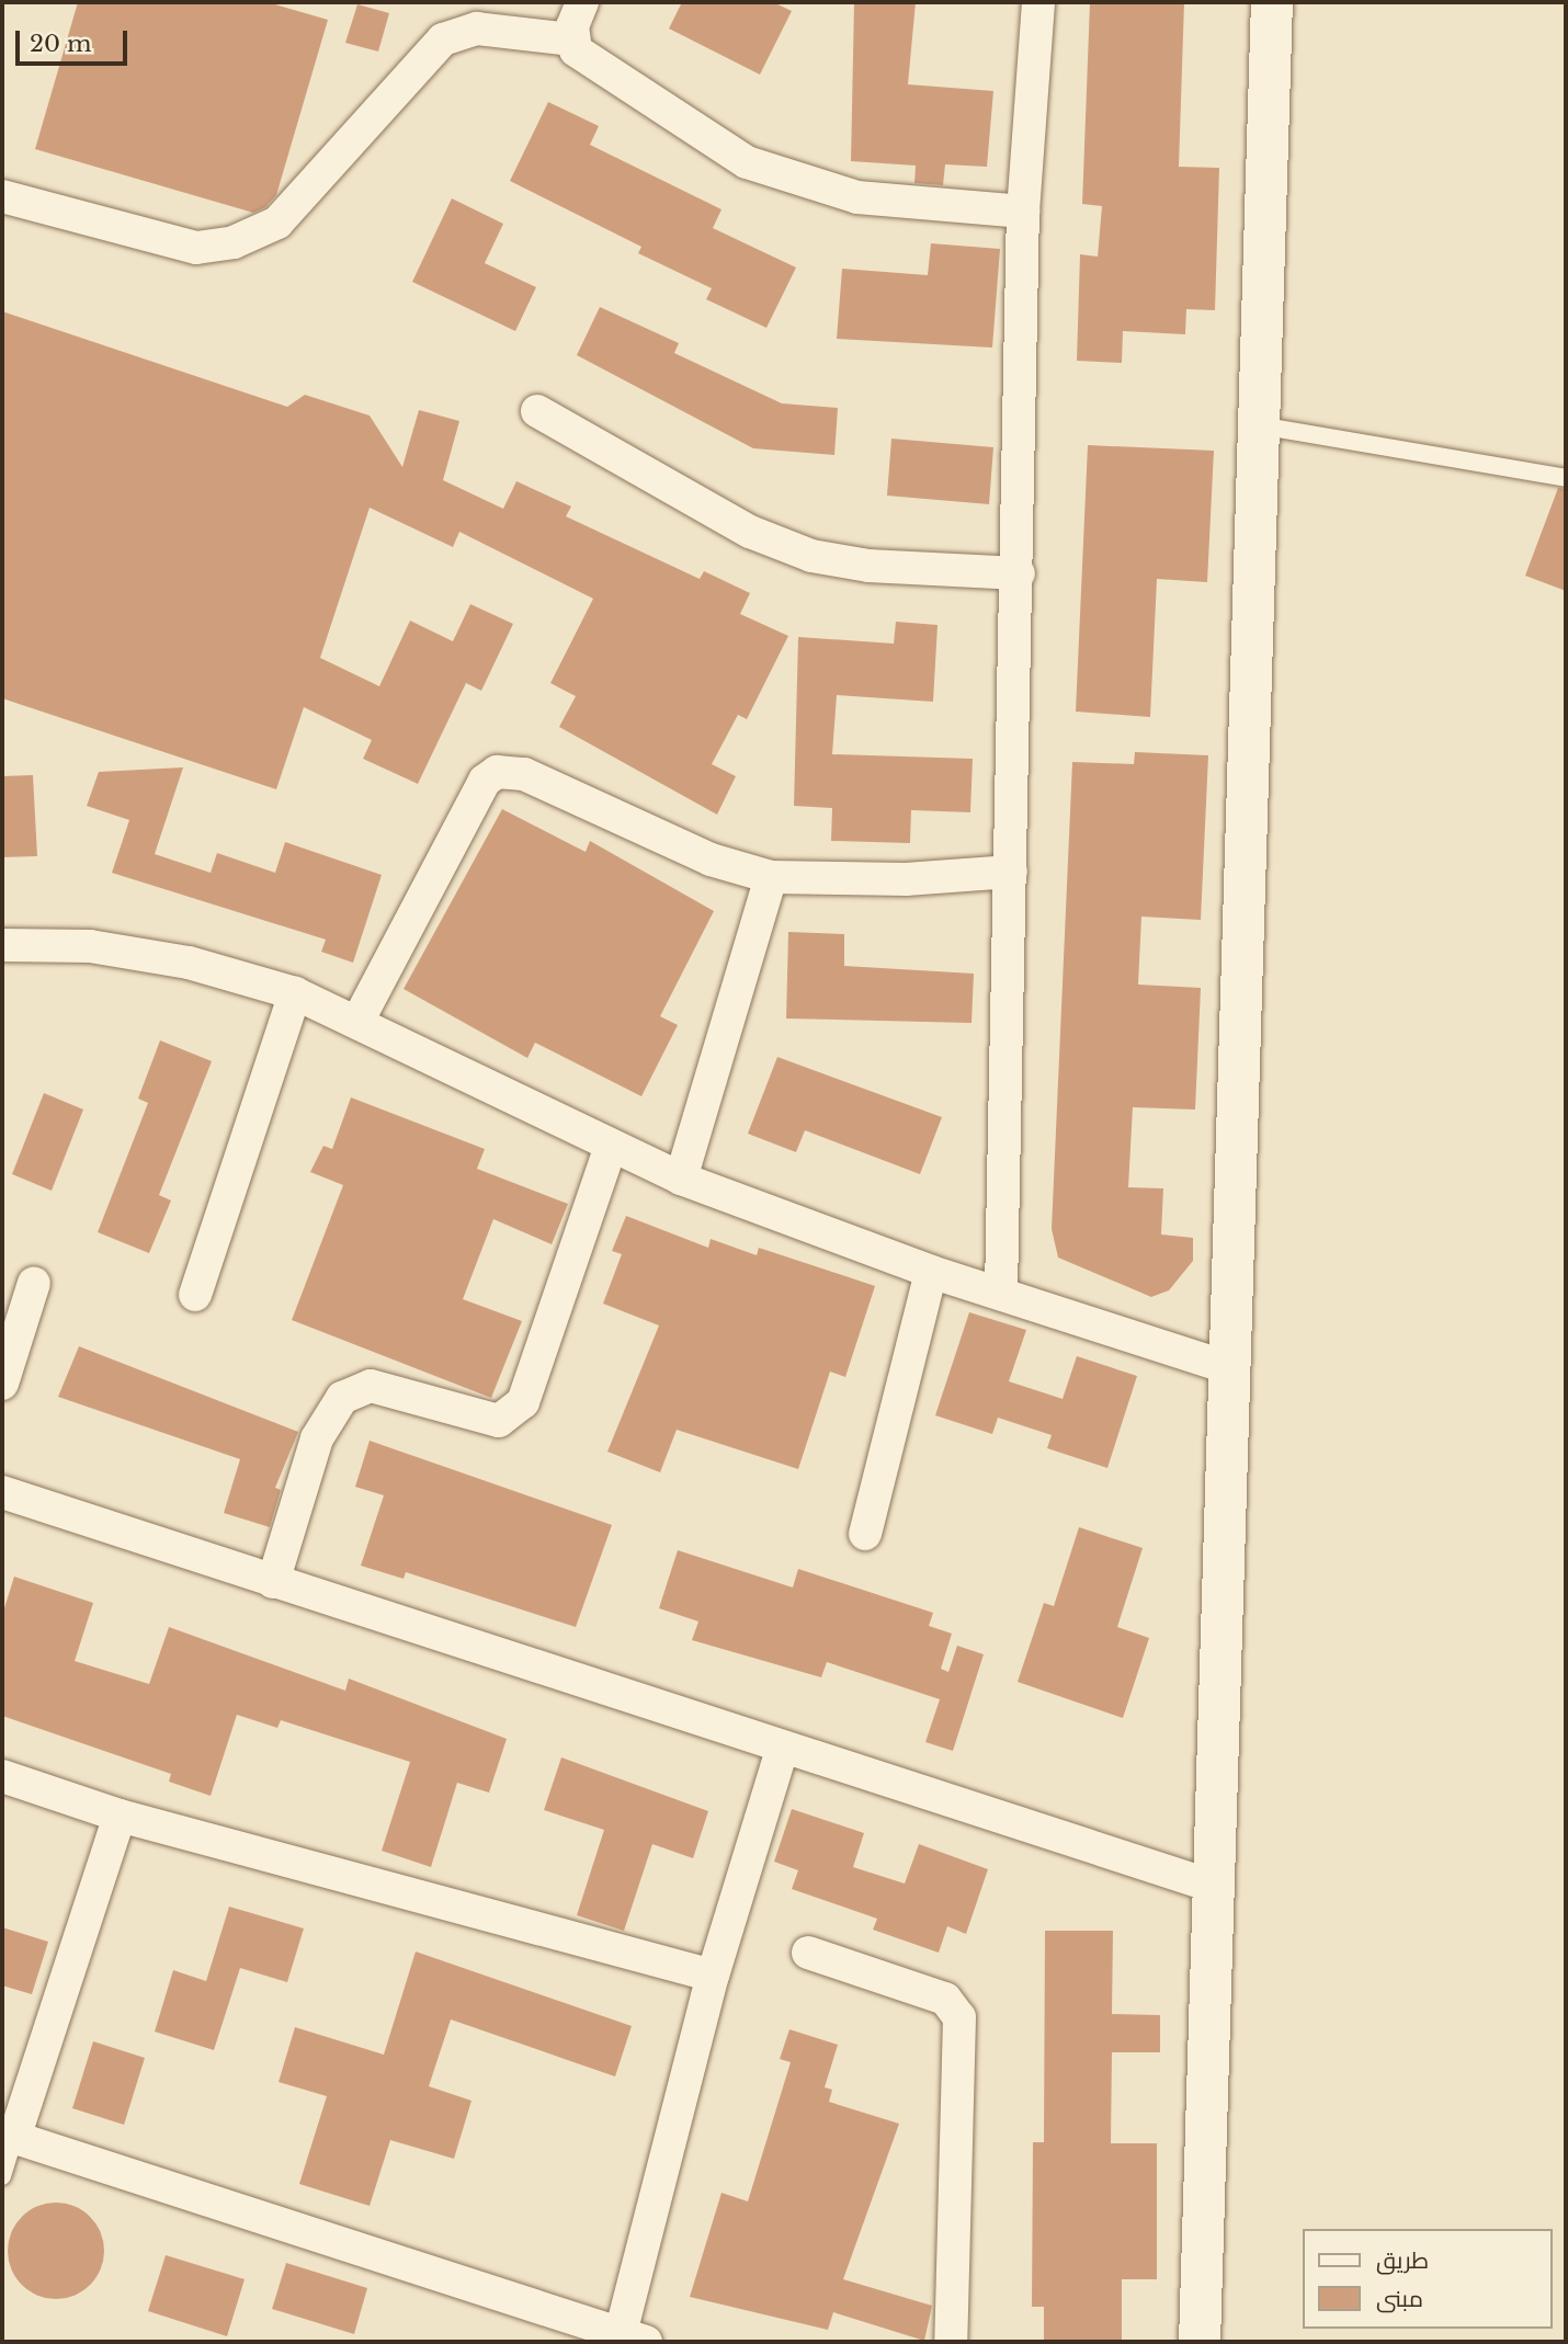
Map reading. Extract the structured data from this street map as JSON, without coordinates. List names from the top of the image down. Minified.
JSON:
{"legend":["طريق","مبنى"],"scale_bar":"20 m"}
